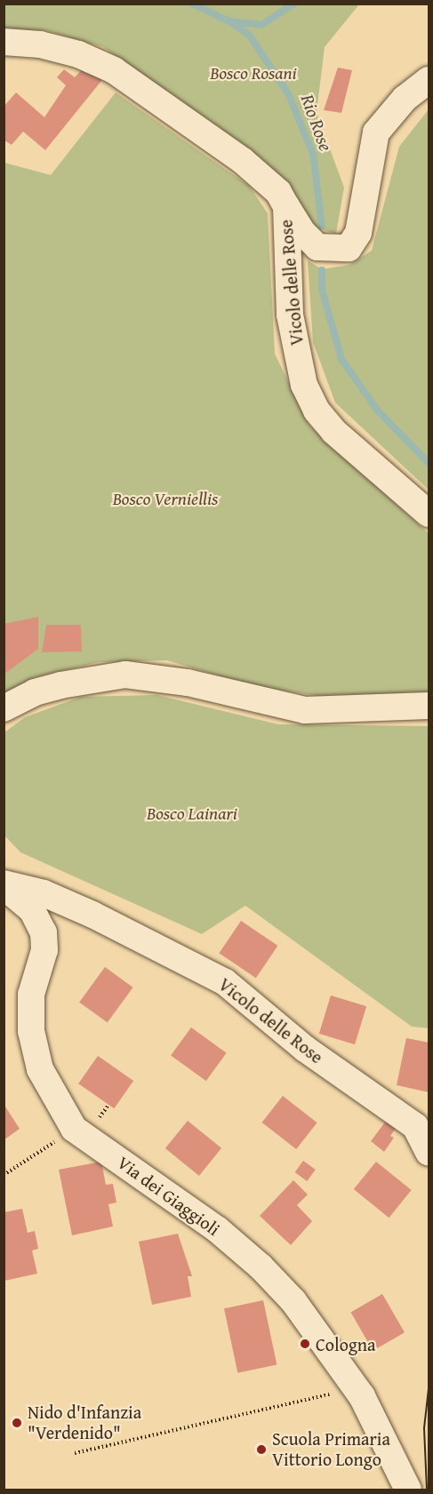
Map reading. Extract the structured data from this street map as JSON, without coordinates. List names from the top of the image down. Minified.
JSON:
{"streets":{"street":["Vicolo delle Rose","Via dei Giaggioli"]},"crossings":[["Vicolo delle Rose","Via dei Giaggioli"]],"water":["Rio Rose"],"parks":["Bosco Rosani","Bosco Verniellis","Bosco Lainari"],"places":["Cologna","Nido d'Infanzia \"Verdenido\"","Scuola Primaria Vittorio Longo"]}
